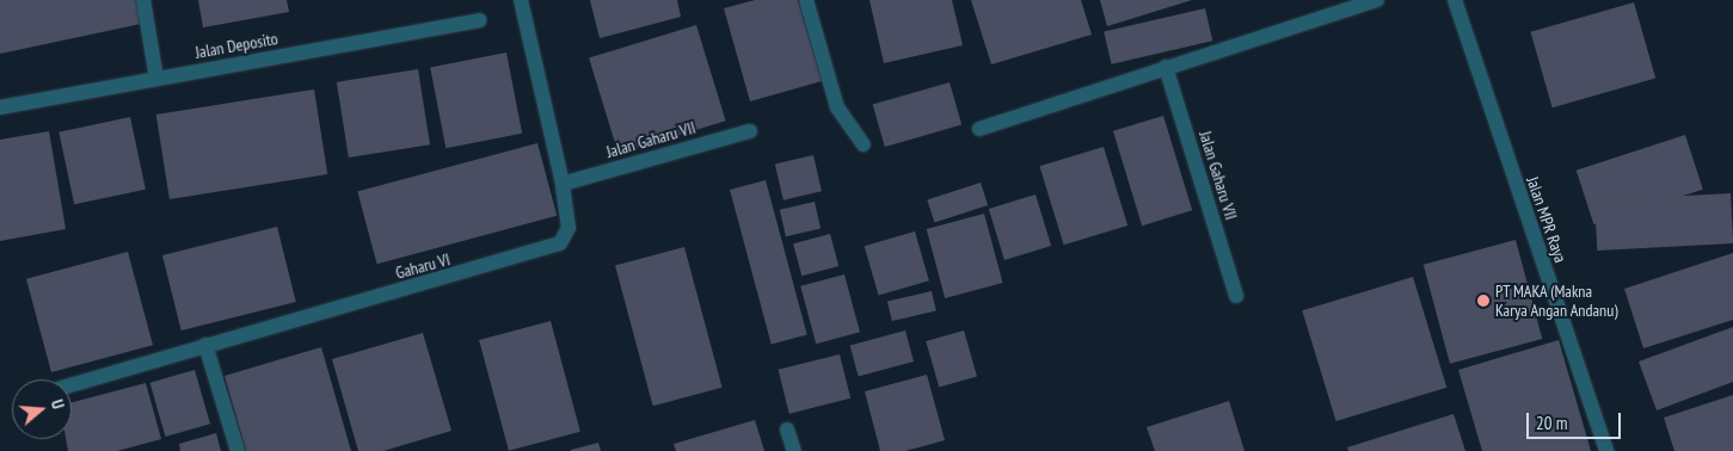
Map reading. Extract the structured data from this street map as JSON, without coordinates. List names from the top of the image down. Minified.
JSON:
{"streets":{"street":["Jalan Deposito","Jalan Gaharu VII","Jalan MPR Raya","Gaharu VI"]},"crossings":[["Jalan Gaharu VII","Gaharu VI"]],"places":["PT MAKA (Makna Karya Angan Andanu)"],"scale_bar":"20 m","north":"right"}
